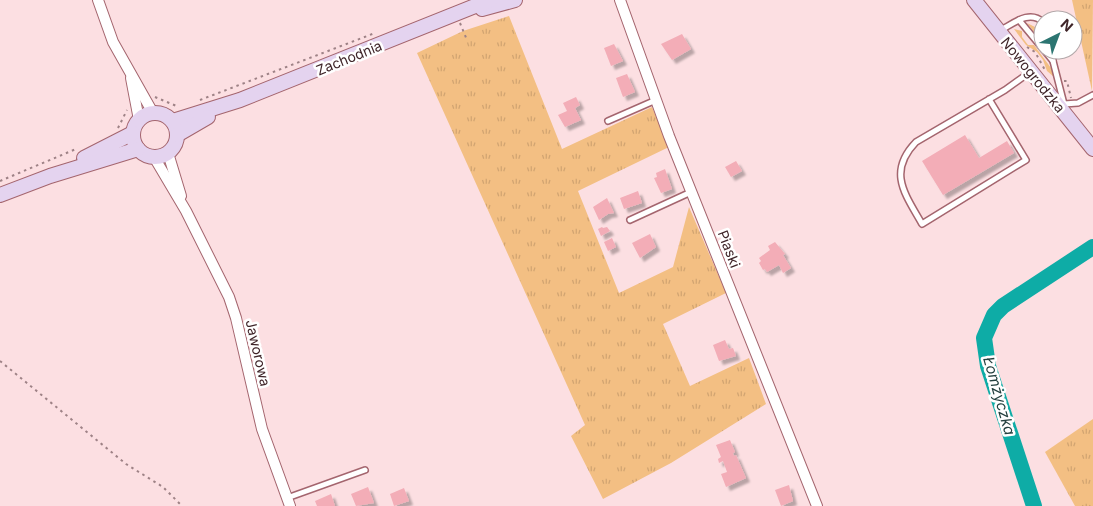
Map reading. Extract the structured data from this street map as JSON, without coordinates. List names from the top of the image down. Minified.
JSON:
{"streets":{"main road":["Zachodnia","Nowogrodzka"],"street":["Piaski","Jaworowa"]},"crossings":[["Zachodnia","Jaworowa"]],"water":["Łomżyczka"],"north":"top right"}
